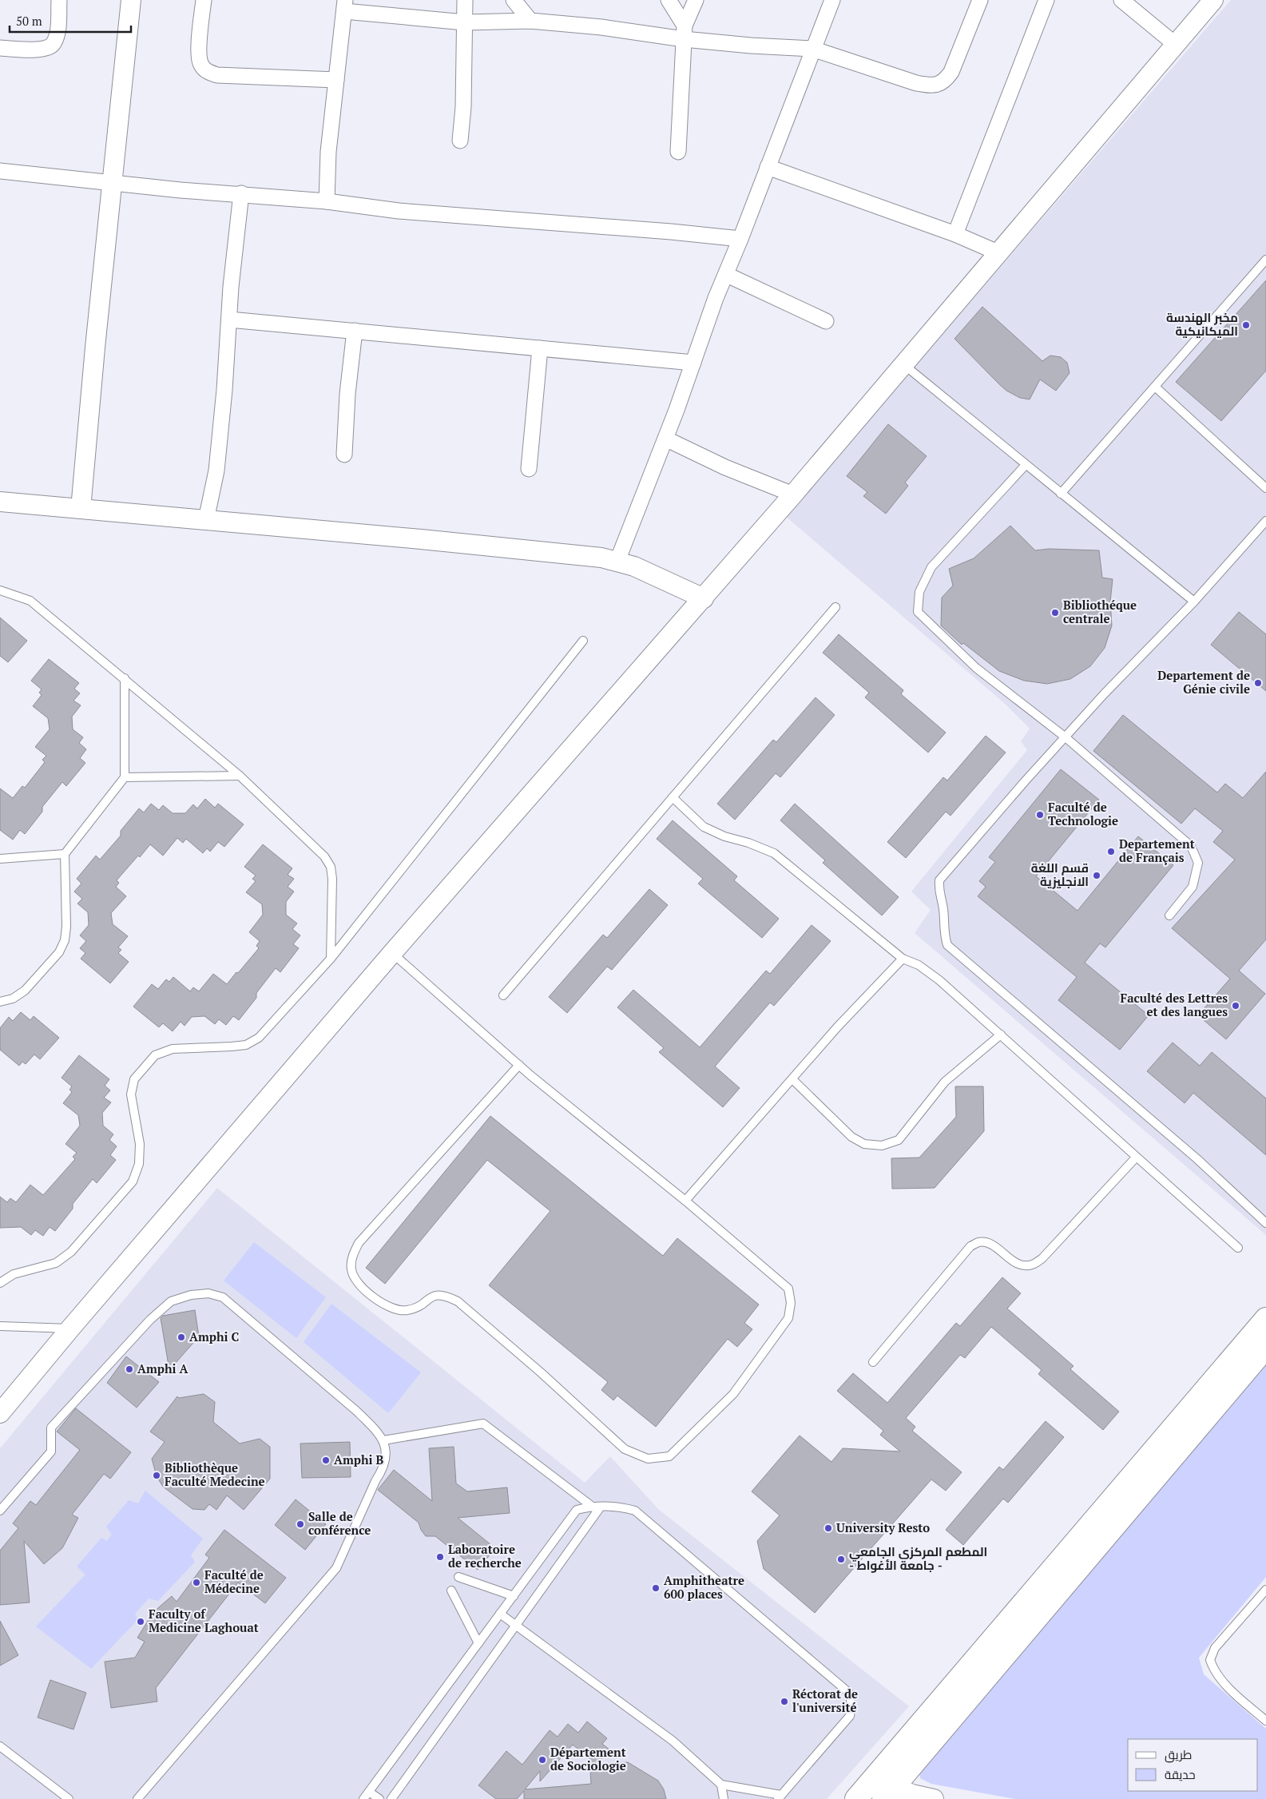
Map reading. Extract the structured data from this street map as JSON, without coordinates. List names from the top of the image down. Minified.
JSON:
{"places":["مخبر الهندسة الميكانيكية","Bibliothéque centrale","Departement de Génie civile","Faculté de Technologie","Departement de Français","قسم اللغة الانجليزية","Faculté des Lettres et des langues","Amphi C","Amphi A","Amphi B","Bibliothèque Faculté Medecine","Salle de conférence","University Resto","Laboratoire de recherche","المطعم المركزي الجامعي - جامعة الأغواط -","Faculté de Médecine","Amphitheatre 600 places","Faculty of Medicine Laghouat","Réctorat de l'université","Département de Sociologie"],"legend":["طريق","حديقة"],"scale_bar":"50 m"}
